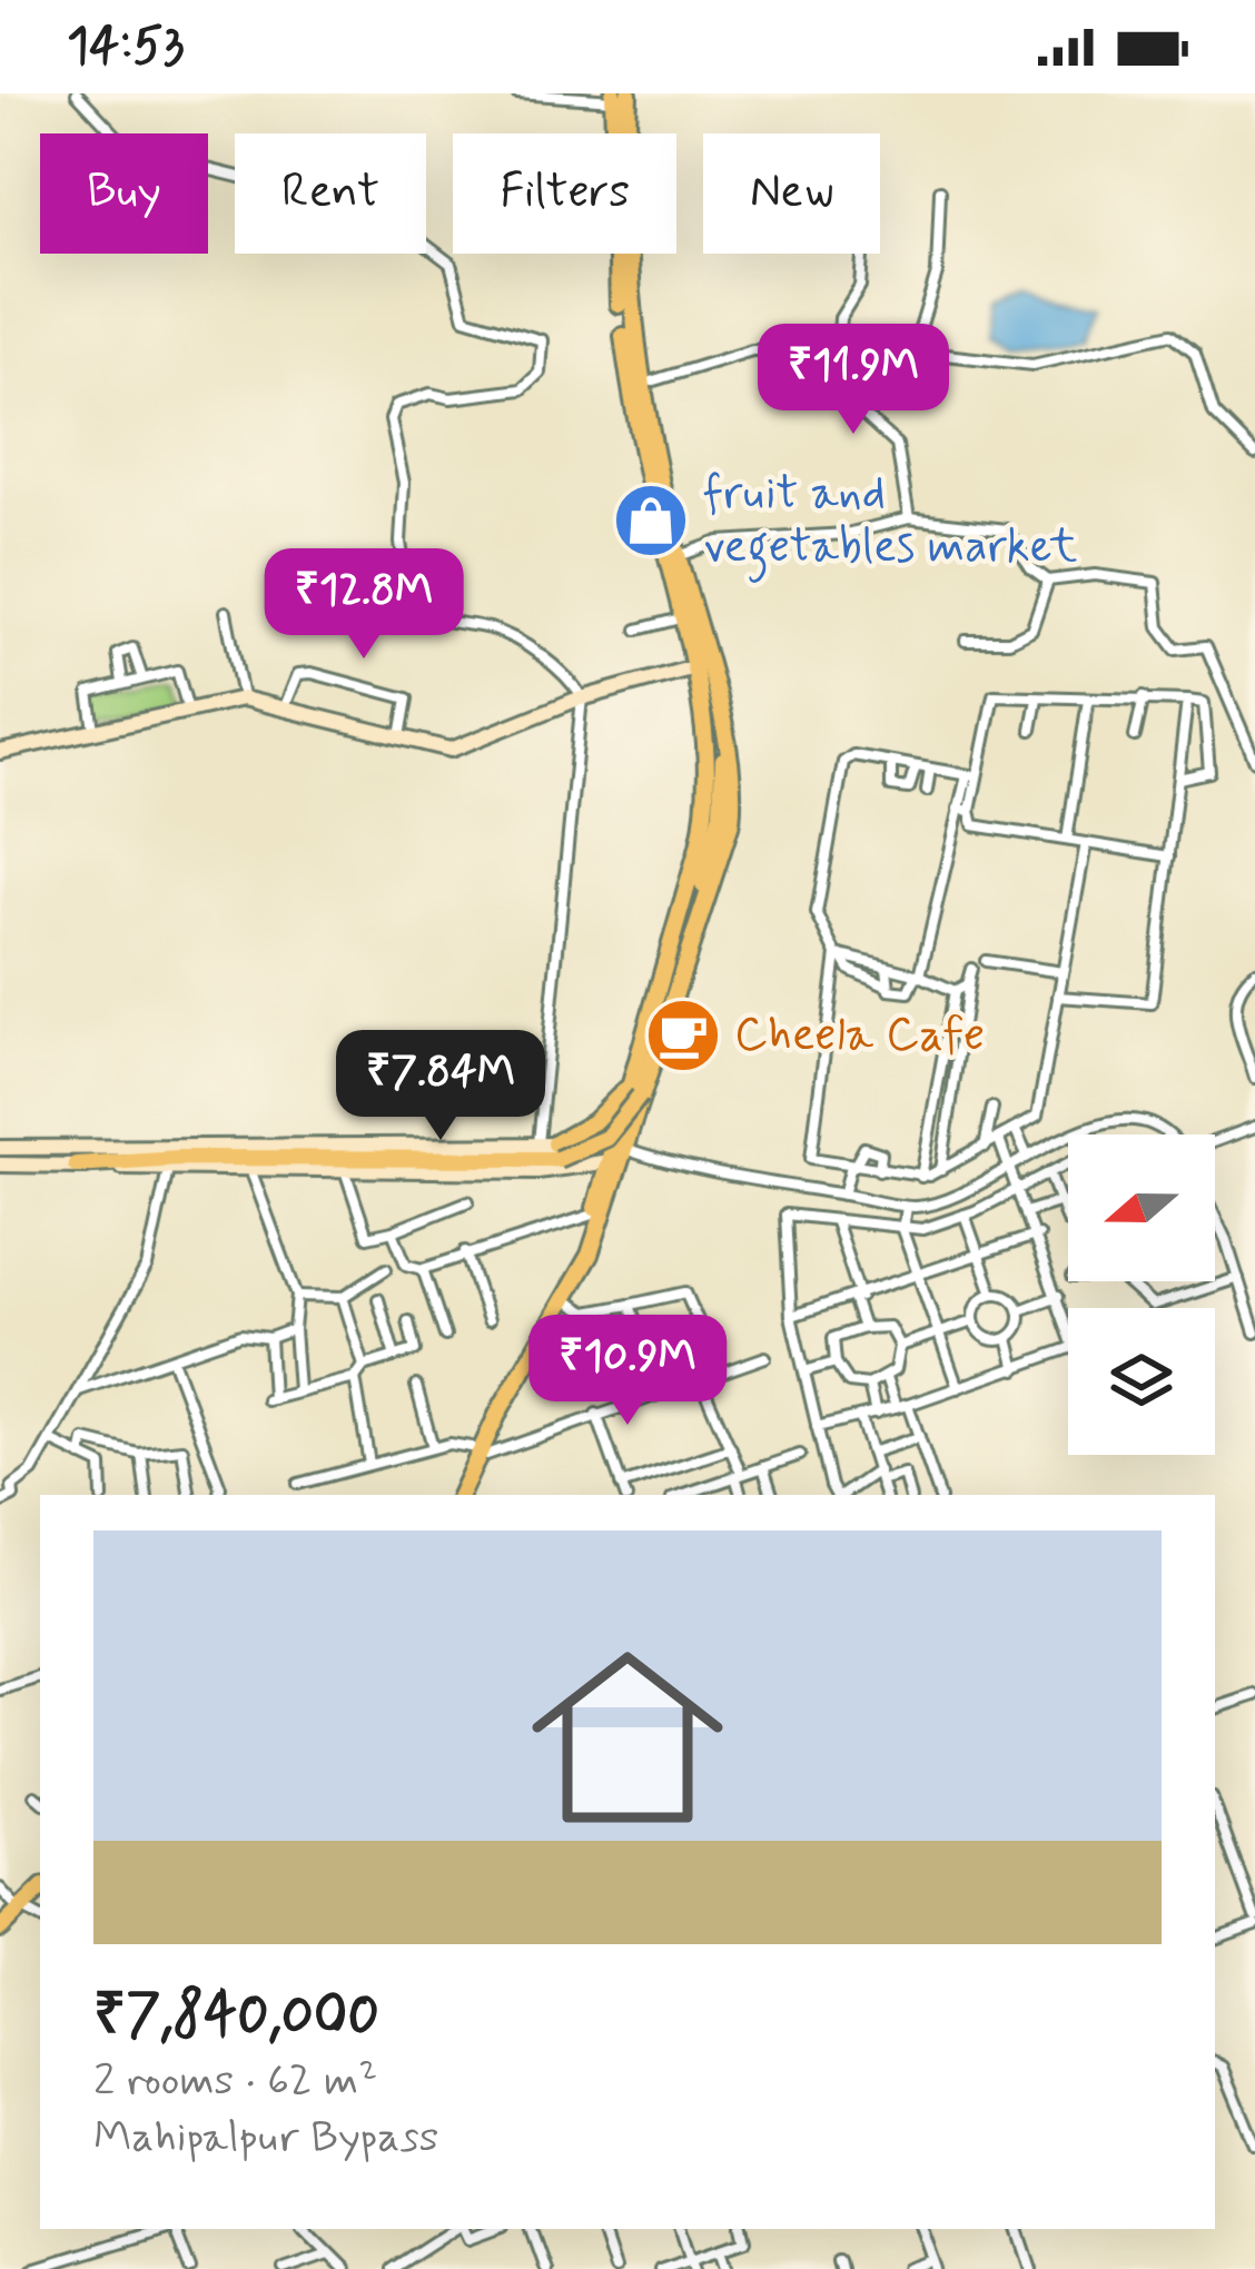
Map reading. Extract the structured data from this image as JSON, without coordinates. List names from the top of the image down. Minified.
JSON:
{"places":{"shop":["fruit and vegetables market"],"cafe":["Cheela Cafe"]},"north":"left","page":{"status":"14:53","chip":["Buy","Rent","Filters","New"],"price":["₹11.9M","₹12.8M","₹7.84M","₹10.9M"],"list":[{"name":"₹7,840,000","note":"2 rooms · 62 m² · Mahipalpur Bypass"}]}}
